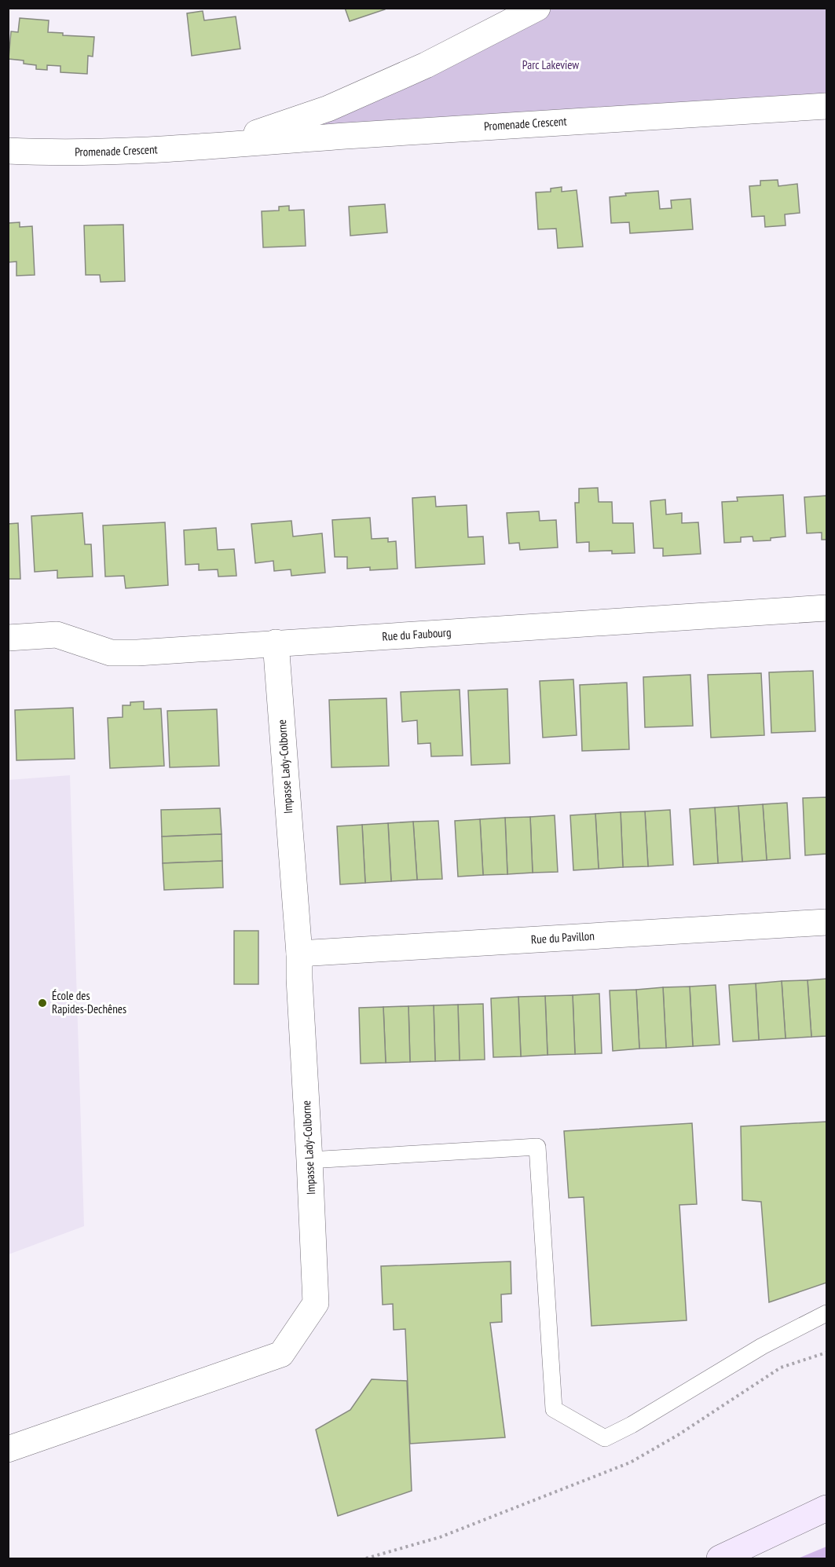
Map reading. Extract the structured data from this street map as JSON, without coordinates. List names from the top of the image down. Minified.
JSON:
{"streets":{"street":["Promenade Crescent","Rue du Faubourg","Impasse Lady-Colborne","Rue du Pavillon"]},"crossings":[["Rue du Faubourg","Impasse Lady-Colborne"],["Impasse Lady-Colborne","Rue du Pavillon"]],"parks":["Parc Lakeview"],"places":["École des Rapides-Dechênes"]}
